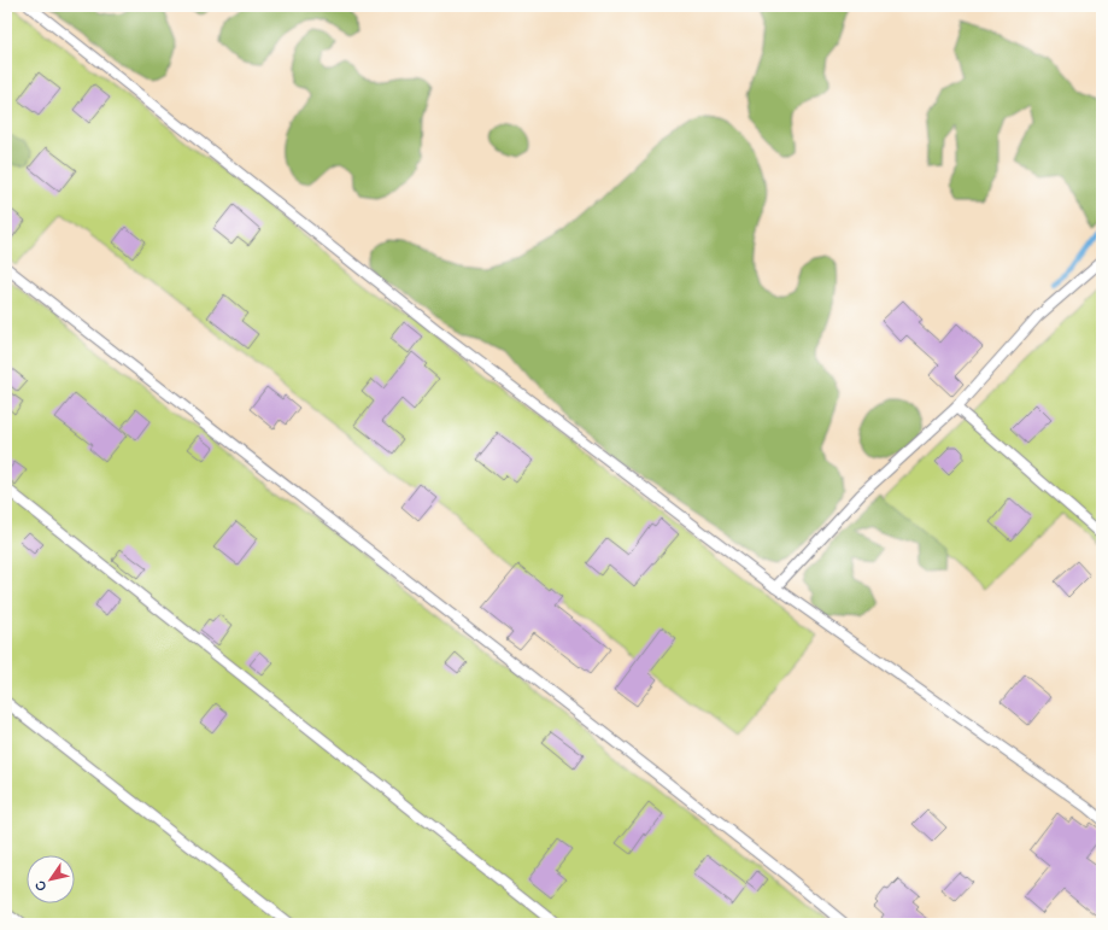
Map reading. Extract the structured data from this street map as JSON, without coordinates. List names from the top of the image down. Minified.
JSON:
{"north":"bottom left"}
